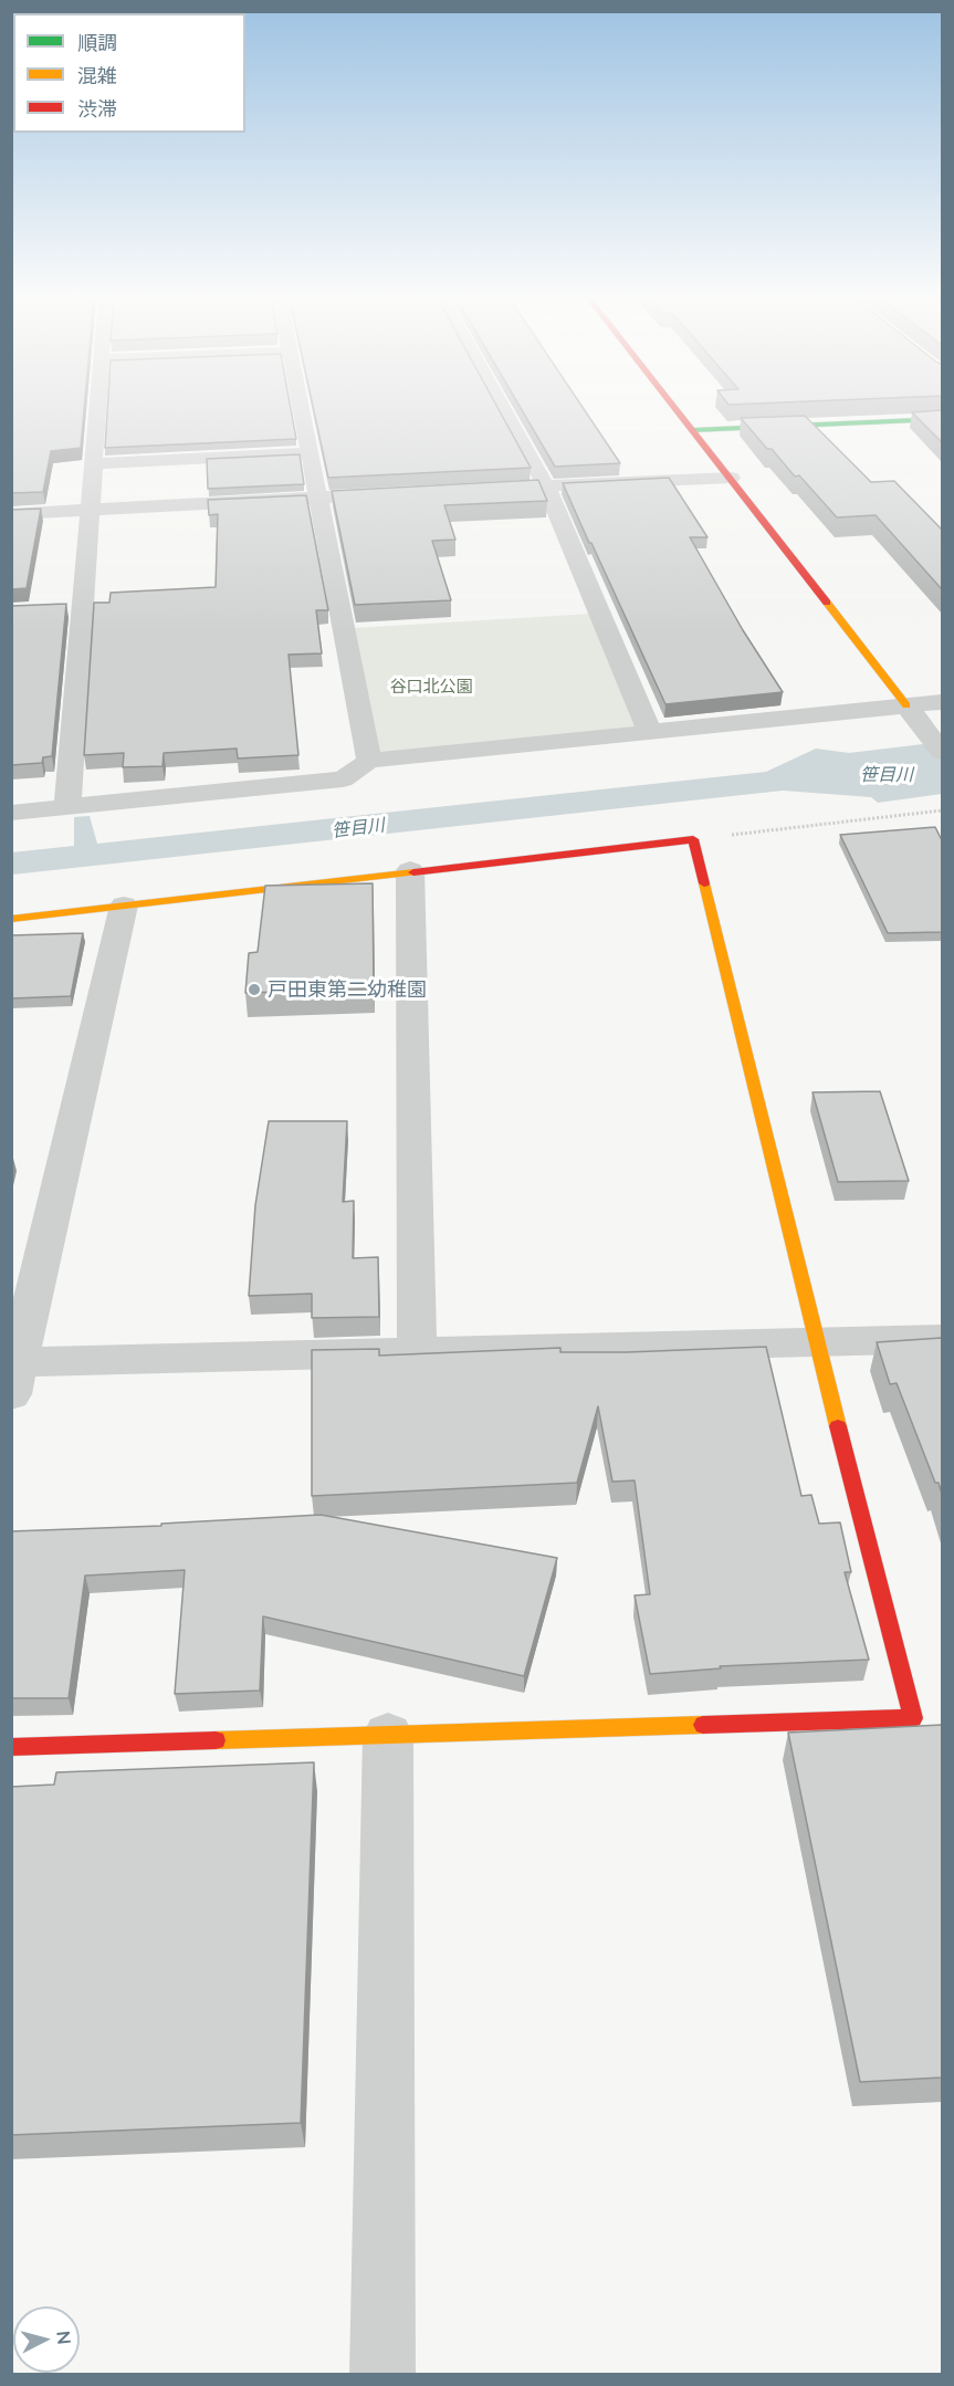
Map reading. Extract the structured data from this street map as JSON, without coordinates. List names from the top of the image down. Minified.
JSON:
{"water":["笹目川"],"parks":["谷口北公園"],"places":["戸田東第二幼稚園"],"legend":["順調","混雑","渋滞"],"north":"right"}
